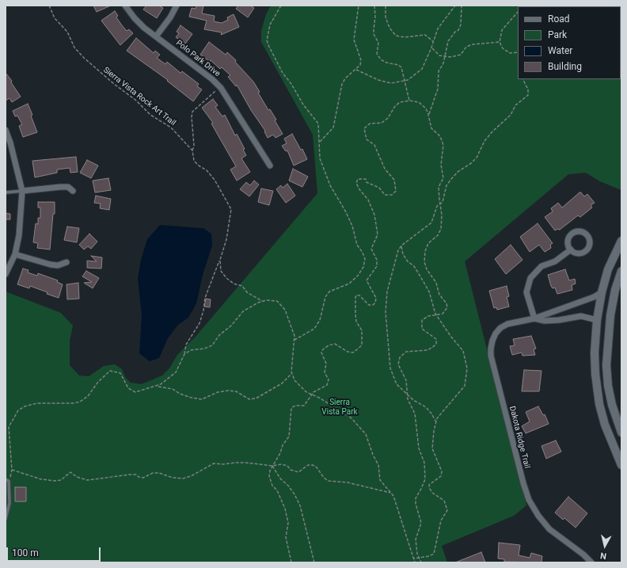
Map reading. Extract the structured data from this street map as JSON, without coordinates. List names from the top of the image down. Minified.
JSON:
{"streets":{"street":["Polo Park Drive","Dakota Ridge Trail"],"path":["Sierra Vista Rock Art Trail"]},"parks":["Sierra Vista Park"],"legend":["Road","Park","Water","Building"],"scale_bar":"100 m","north":"bottom"}
